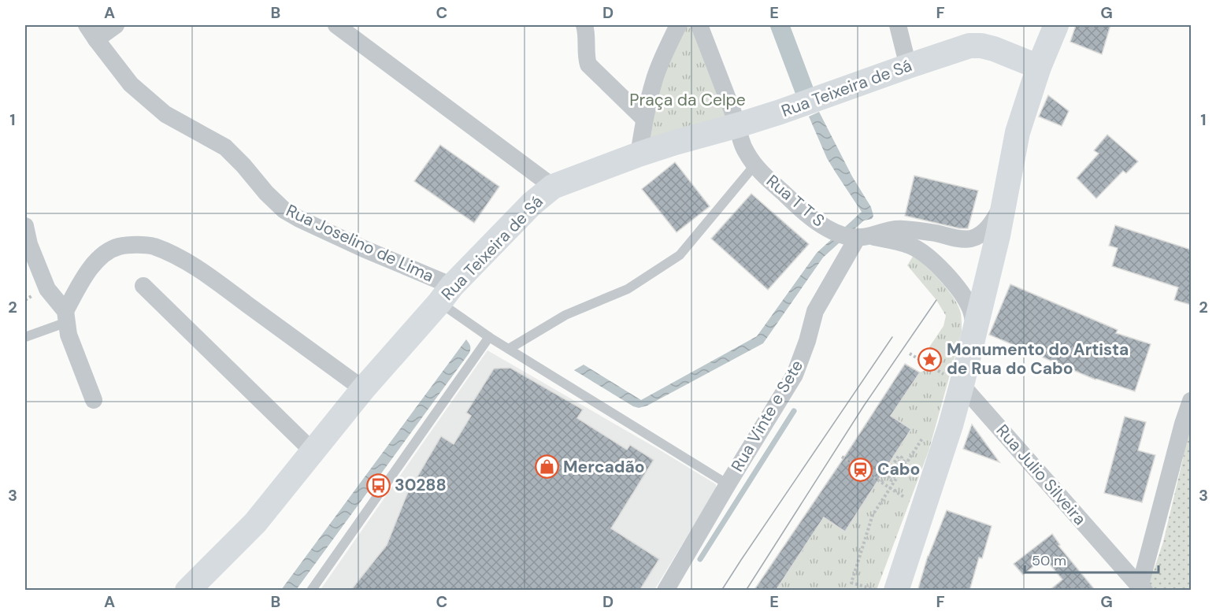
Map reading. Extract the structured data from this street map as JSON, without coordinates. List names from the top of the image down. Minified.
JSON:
{"streets":{"street":["Rua Teixeira de Sá","Rua T T S","Rua Joselino de Lima","Rua Vinte e Sete","Rua Julio Silveira"]},"crossings":[["Rua Teixeira de Sá","Rua T T S"],["Rua Teixeira de Sá","Rua Joselino de Lima"],["Rua T T S","Rua Vinte e Sete"]],"parks":["Praça da Celpe"],"places":{"place":["Monumento do Artista de Rua do Cabo"],"shop":["Mercadão"],"station":["Cabo"],"bus stop":["30288"]},"scale_bar":"50 m","grid":{"columns":["A","B","C","D","E","F","G"],"rows":["1","2","3"]}}
